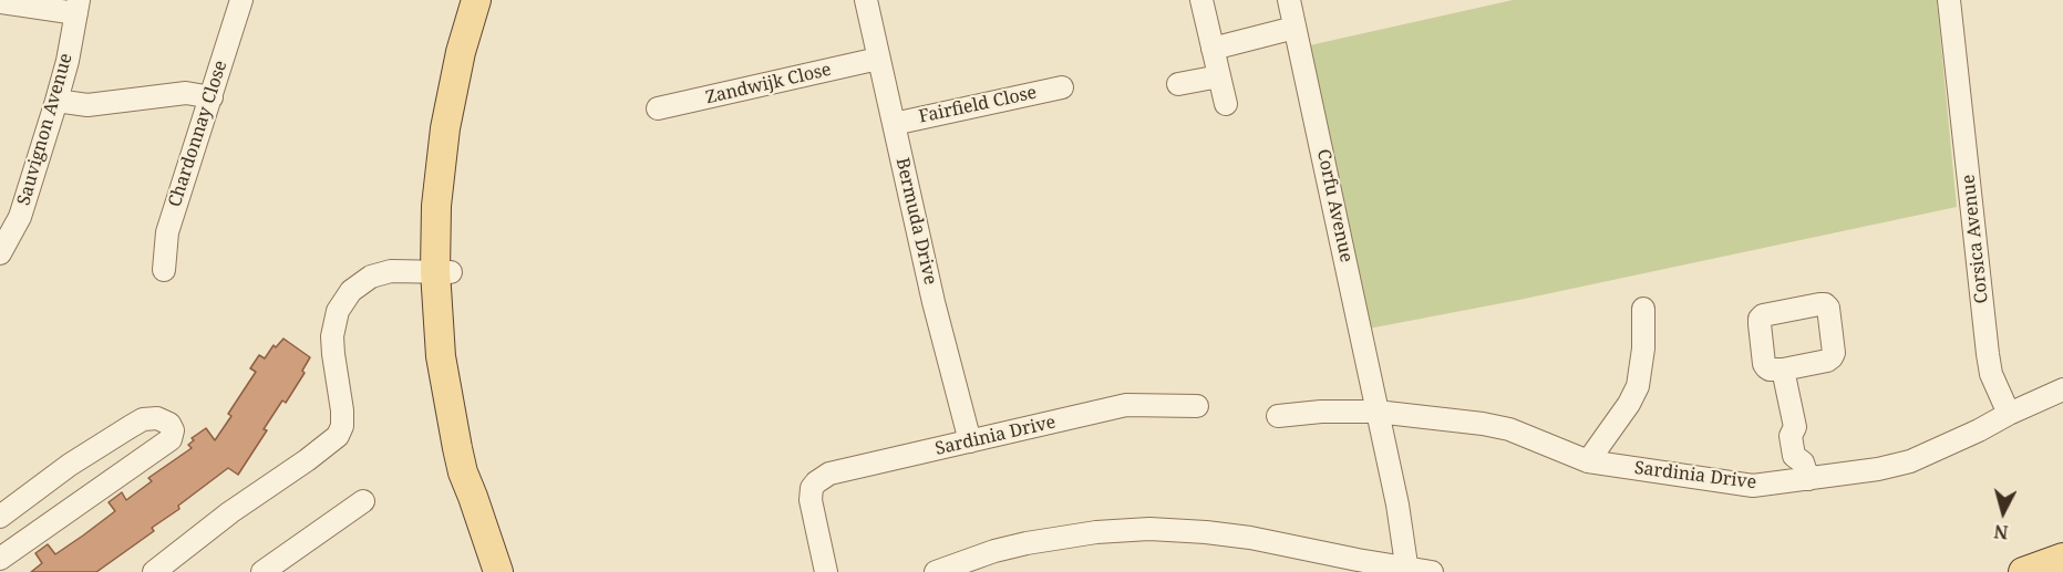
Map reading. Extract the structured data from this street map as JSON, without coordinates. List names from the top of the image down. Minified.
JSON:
{"streets":{"street":["Zandwijk Close","Fairfield Close","Sauvignon Avenue","Chardonnay Close","Corfu Avenue","Bermuda Drive","Corsica Avenue","Sardinia Drive"]},"crossings":[["Zandwijk Close","Bermuda Drive"],["Fairfield Close","Bermuda Drive"],["Corfu Avenue","Sardinia Drive"],["Bermuda Drive","Sardinia Drive"],["Corsica Avenue","Sardinia Drive"]],"north":"bottom"}
